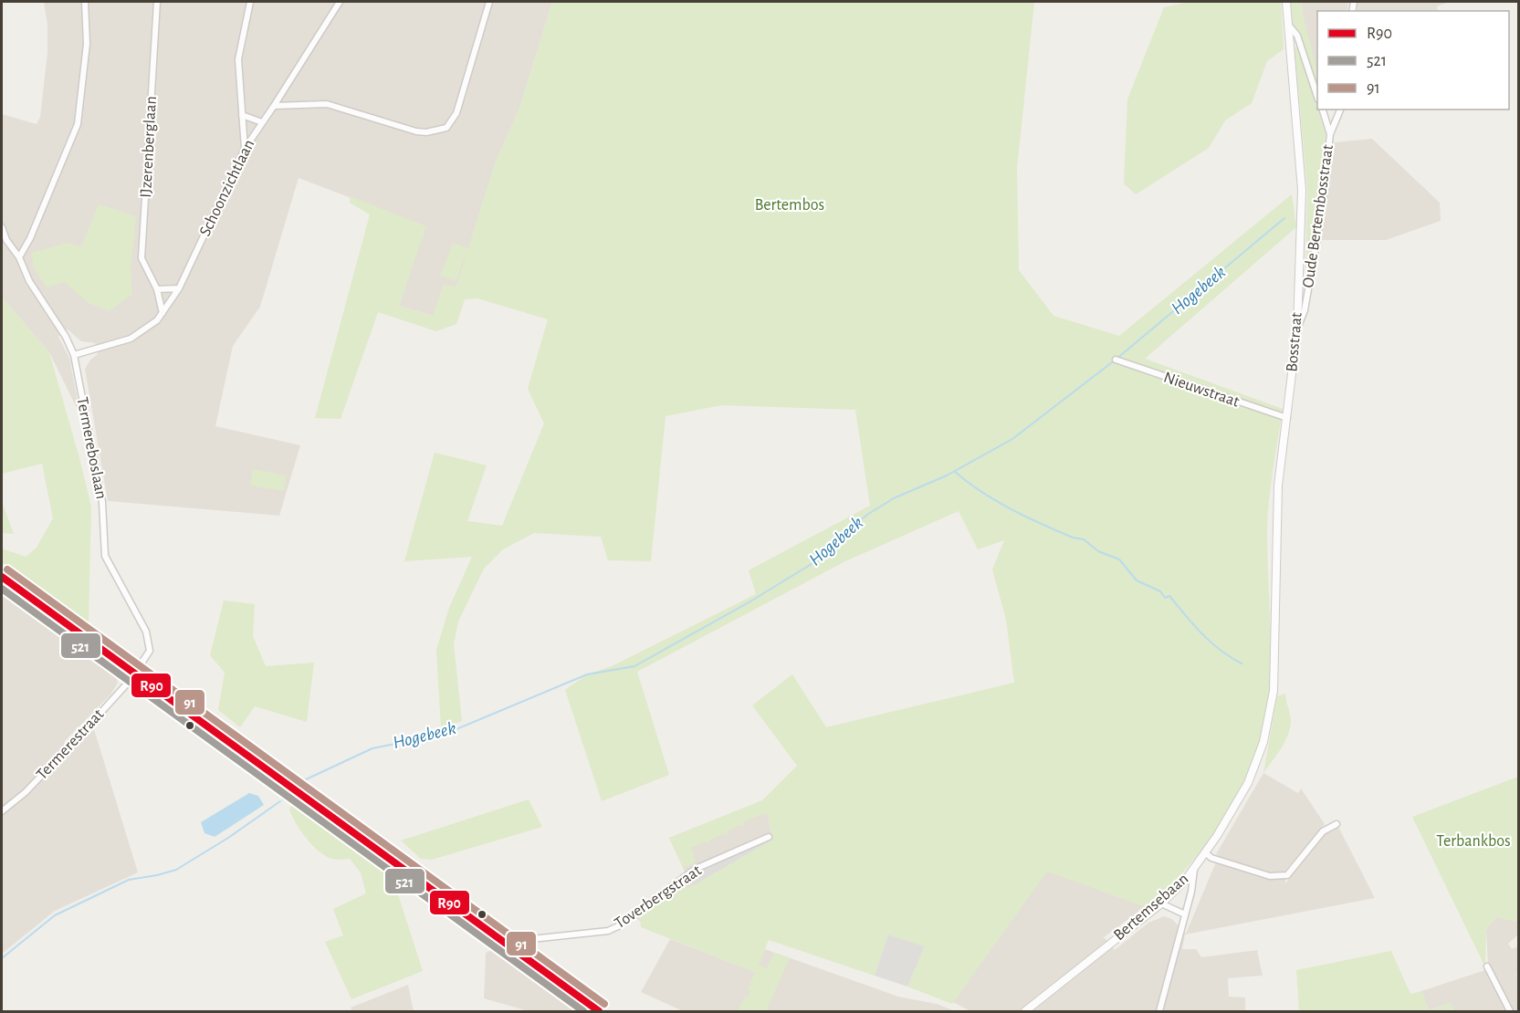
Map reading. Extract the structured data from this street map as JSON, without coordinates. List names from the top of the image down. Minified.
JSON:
{"streets":{"street":["IJzerenberglaan","Schoonzichtlaan","Oude Bertembosstraat","Bosstraat","Nieuwstraat","Termereboslaan","Termerestraat","Toverbergstraat","Bertemsebaan"]},"crossings":[["IJzerenberglaan","Schoonzichtlaan"],["Schoonzichtlaan","Termereboslaan"],["Oude Bertembosstraat","Bosstraat"],["Bosstraat","Nieuwstraat"],["Bosstraat","Bertemsebaan"],["Termereboslaan","Termerestraat"]],"water":["Hogebeek"],"parks":["Bertembos","Terbankbos"],"lines":["transit line 91","transit line R90","transit line 521"],"legend":["R90","521","91"]}
